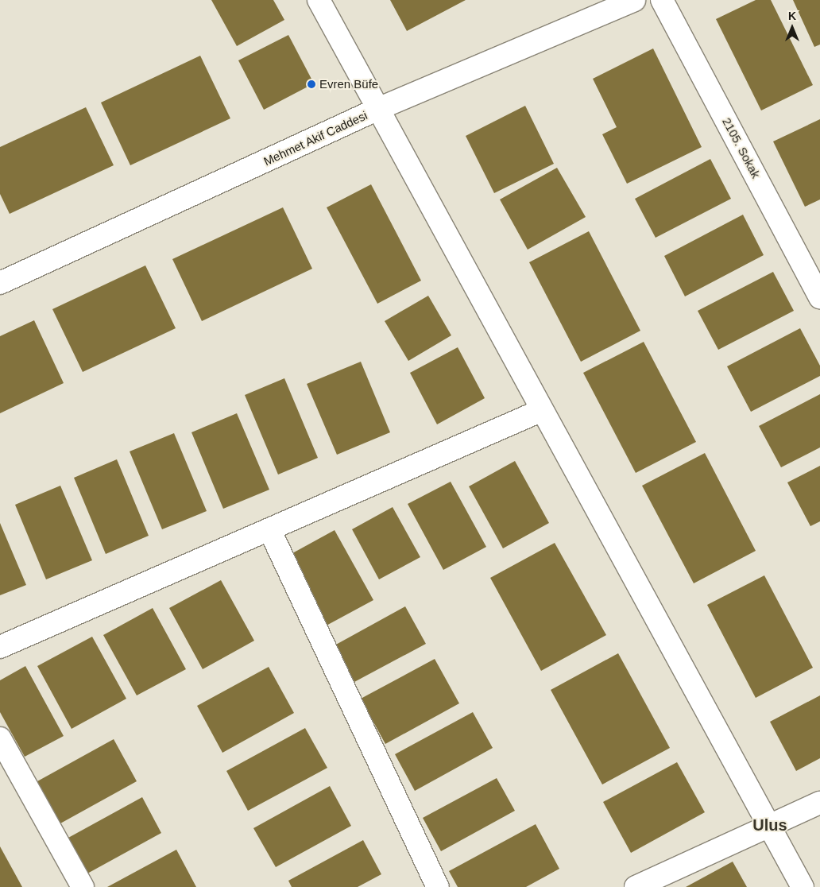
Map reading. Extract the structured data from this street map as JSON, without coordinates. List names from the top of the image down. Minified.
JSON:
{"streets":{"street":["Mehmet Akif Caddesi","2105. Sokak"]},"districts":["Ulus"],"places":["Evren Büfe"],"north":"top"}
